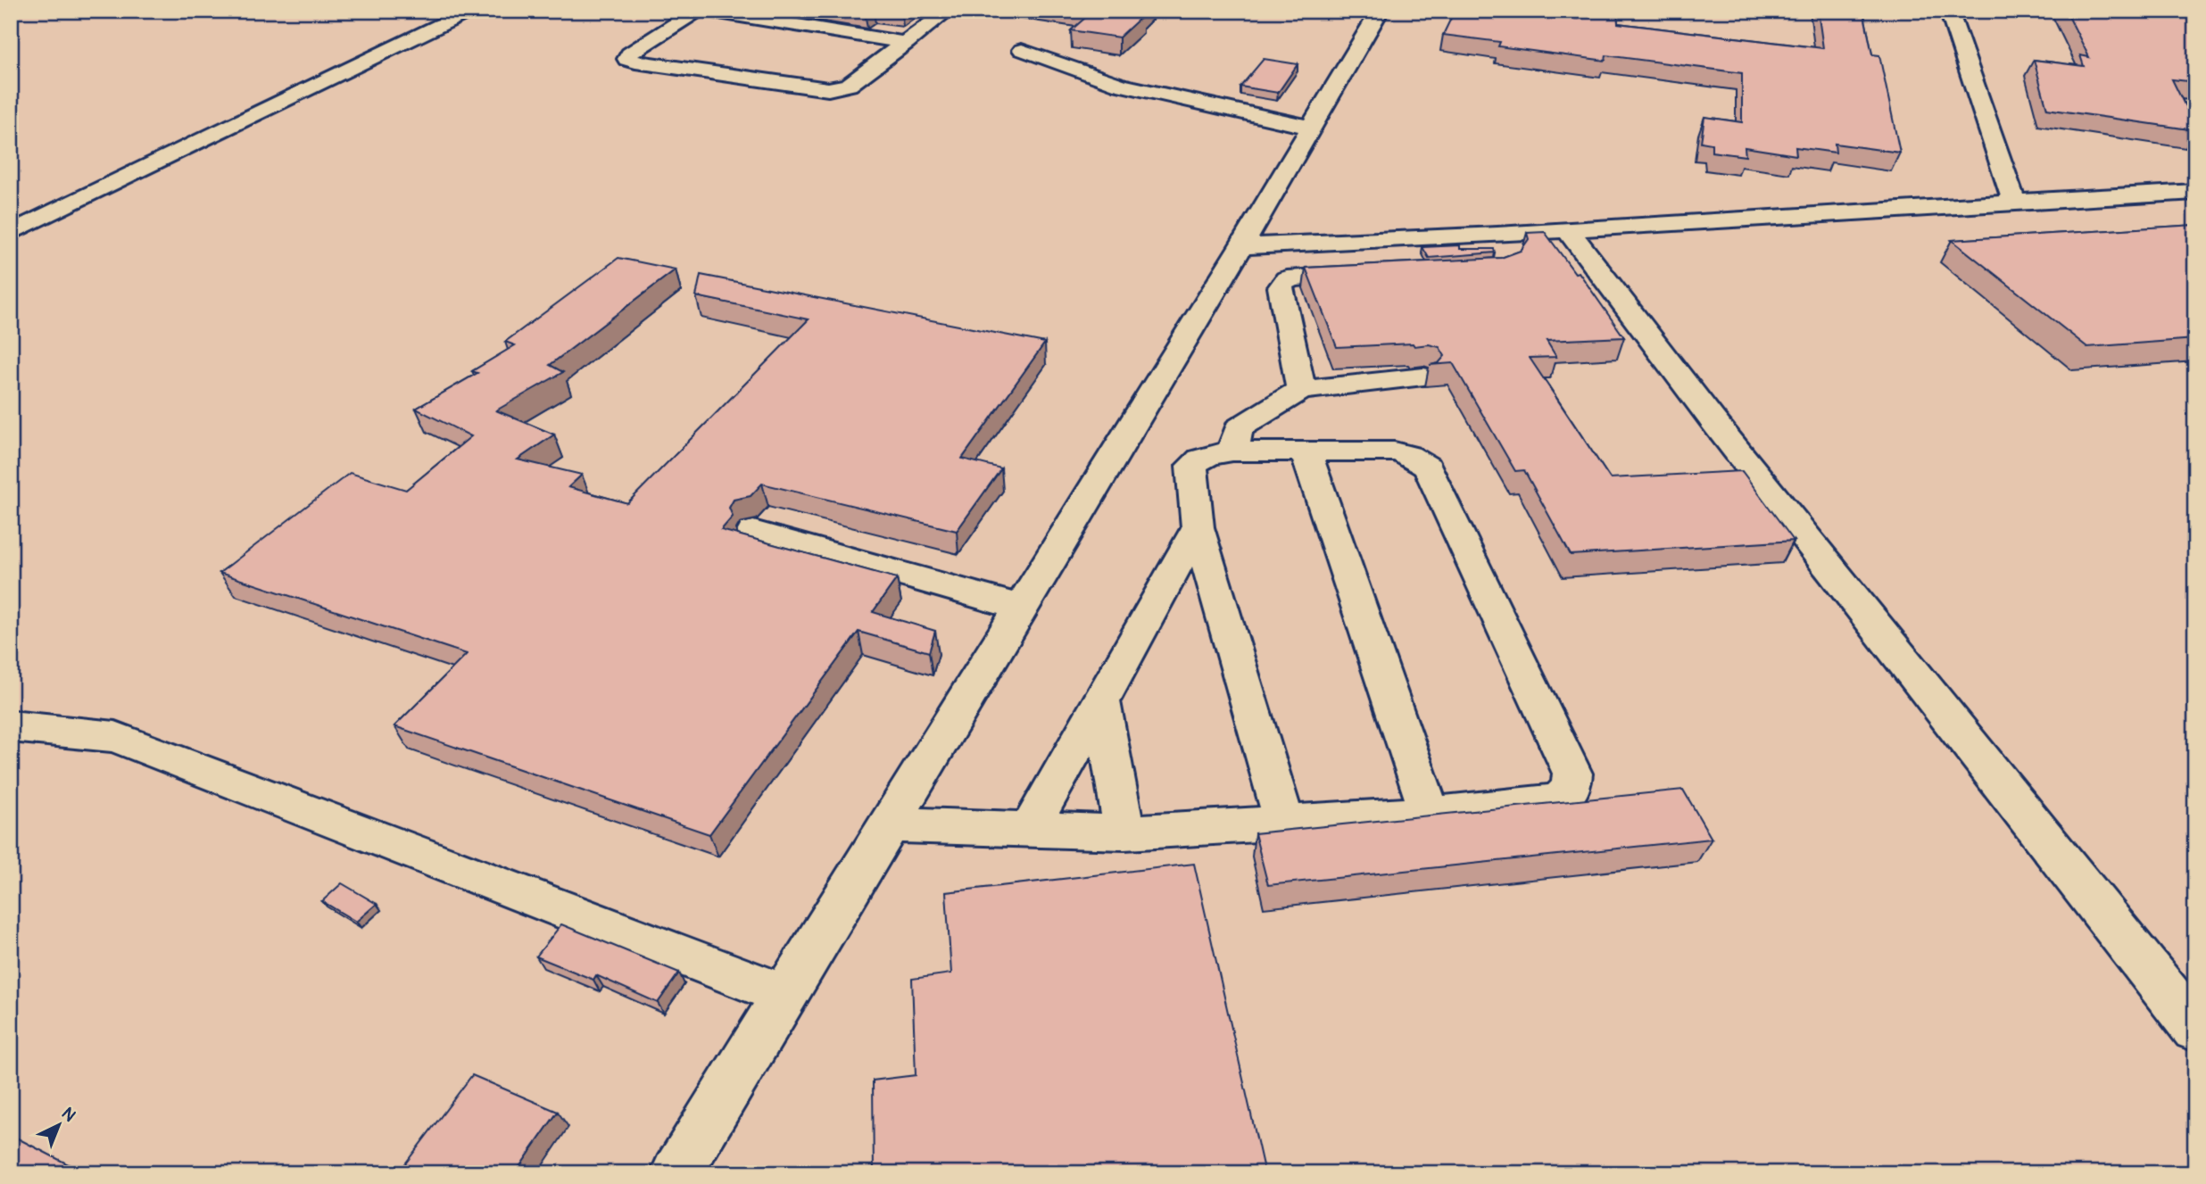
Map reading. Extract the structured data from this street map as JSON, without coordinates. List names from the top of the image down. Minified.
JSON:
{"north":"top right"}
